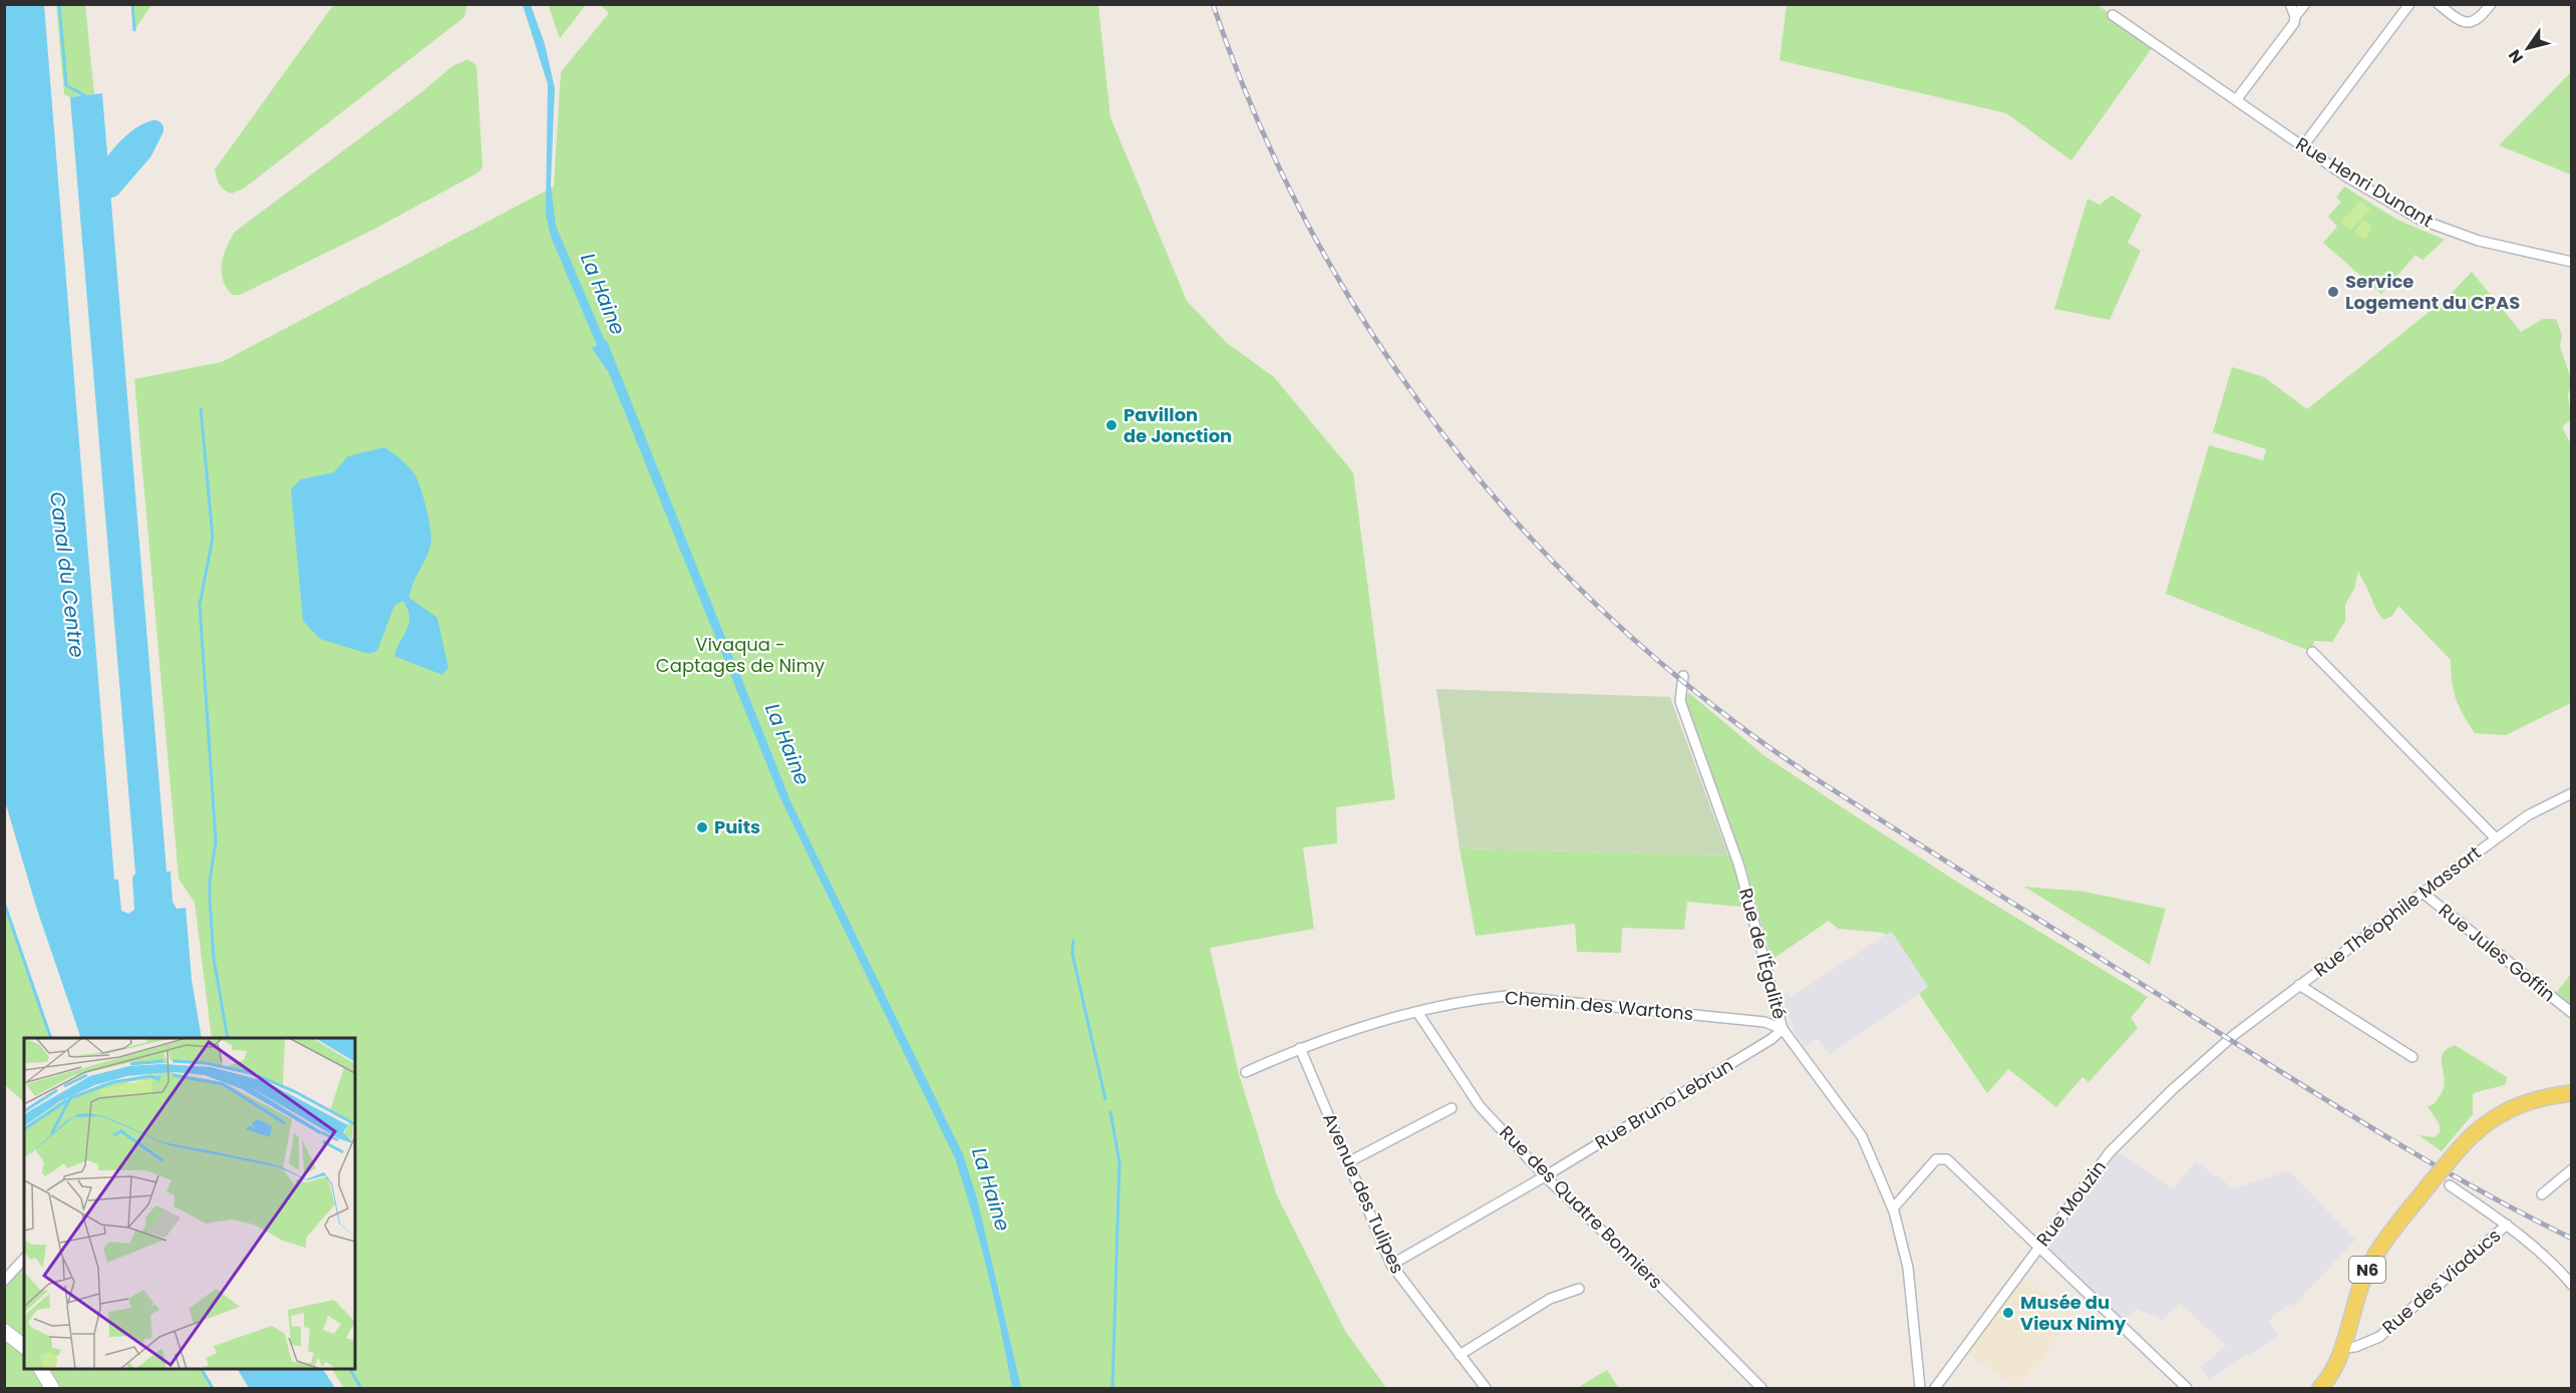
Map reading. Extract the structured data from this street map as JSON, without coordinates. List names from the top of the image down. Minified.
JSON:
{"streets":{"main road":["N6"],"street":["Rue Henri Dunant","Rue Théophile Massart","Rue Jules Goffin","Rue de l'Égalité","Chemin des Wartons","Rue Bruno Lebrun","Avenue des Tulipes","Rue Mouzin","Rue des Quatre Bonniers","Rue des Viaducs"]},"crossings":[["Rue Théophile Massart","Rue Jules Goffin"],["Rue Théophile Massart","Rue Mouzin"],["Rue de l'Égalité","Chemin des Wartons"],["Rue de l'Égalité","Rue Bruno Lebrun"],["Chemin des Wartons","Rue Bruno Lebrun"],["Chemin des Wartons","Avenue des Tulipes"],["Chemin des Wartons","Rue des Quatre Bonniers"],["Rue Bruno Lebrun","Avenue des Tulipes"],["Rue Bruno Lebrun","Rue des Quatre Bonniers"],["N6","Rue des Viaducs"]],"water":["La Haine","Canal du Centre"],"parks":["Vivaqua - Captages de Nimy"],"places":["Service Logement du CPAS","Pavillon de Jonction","Puits","Musée du Vieux Nimy"],"north":"bottom left"}
